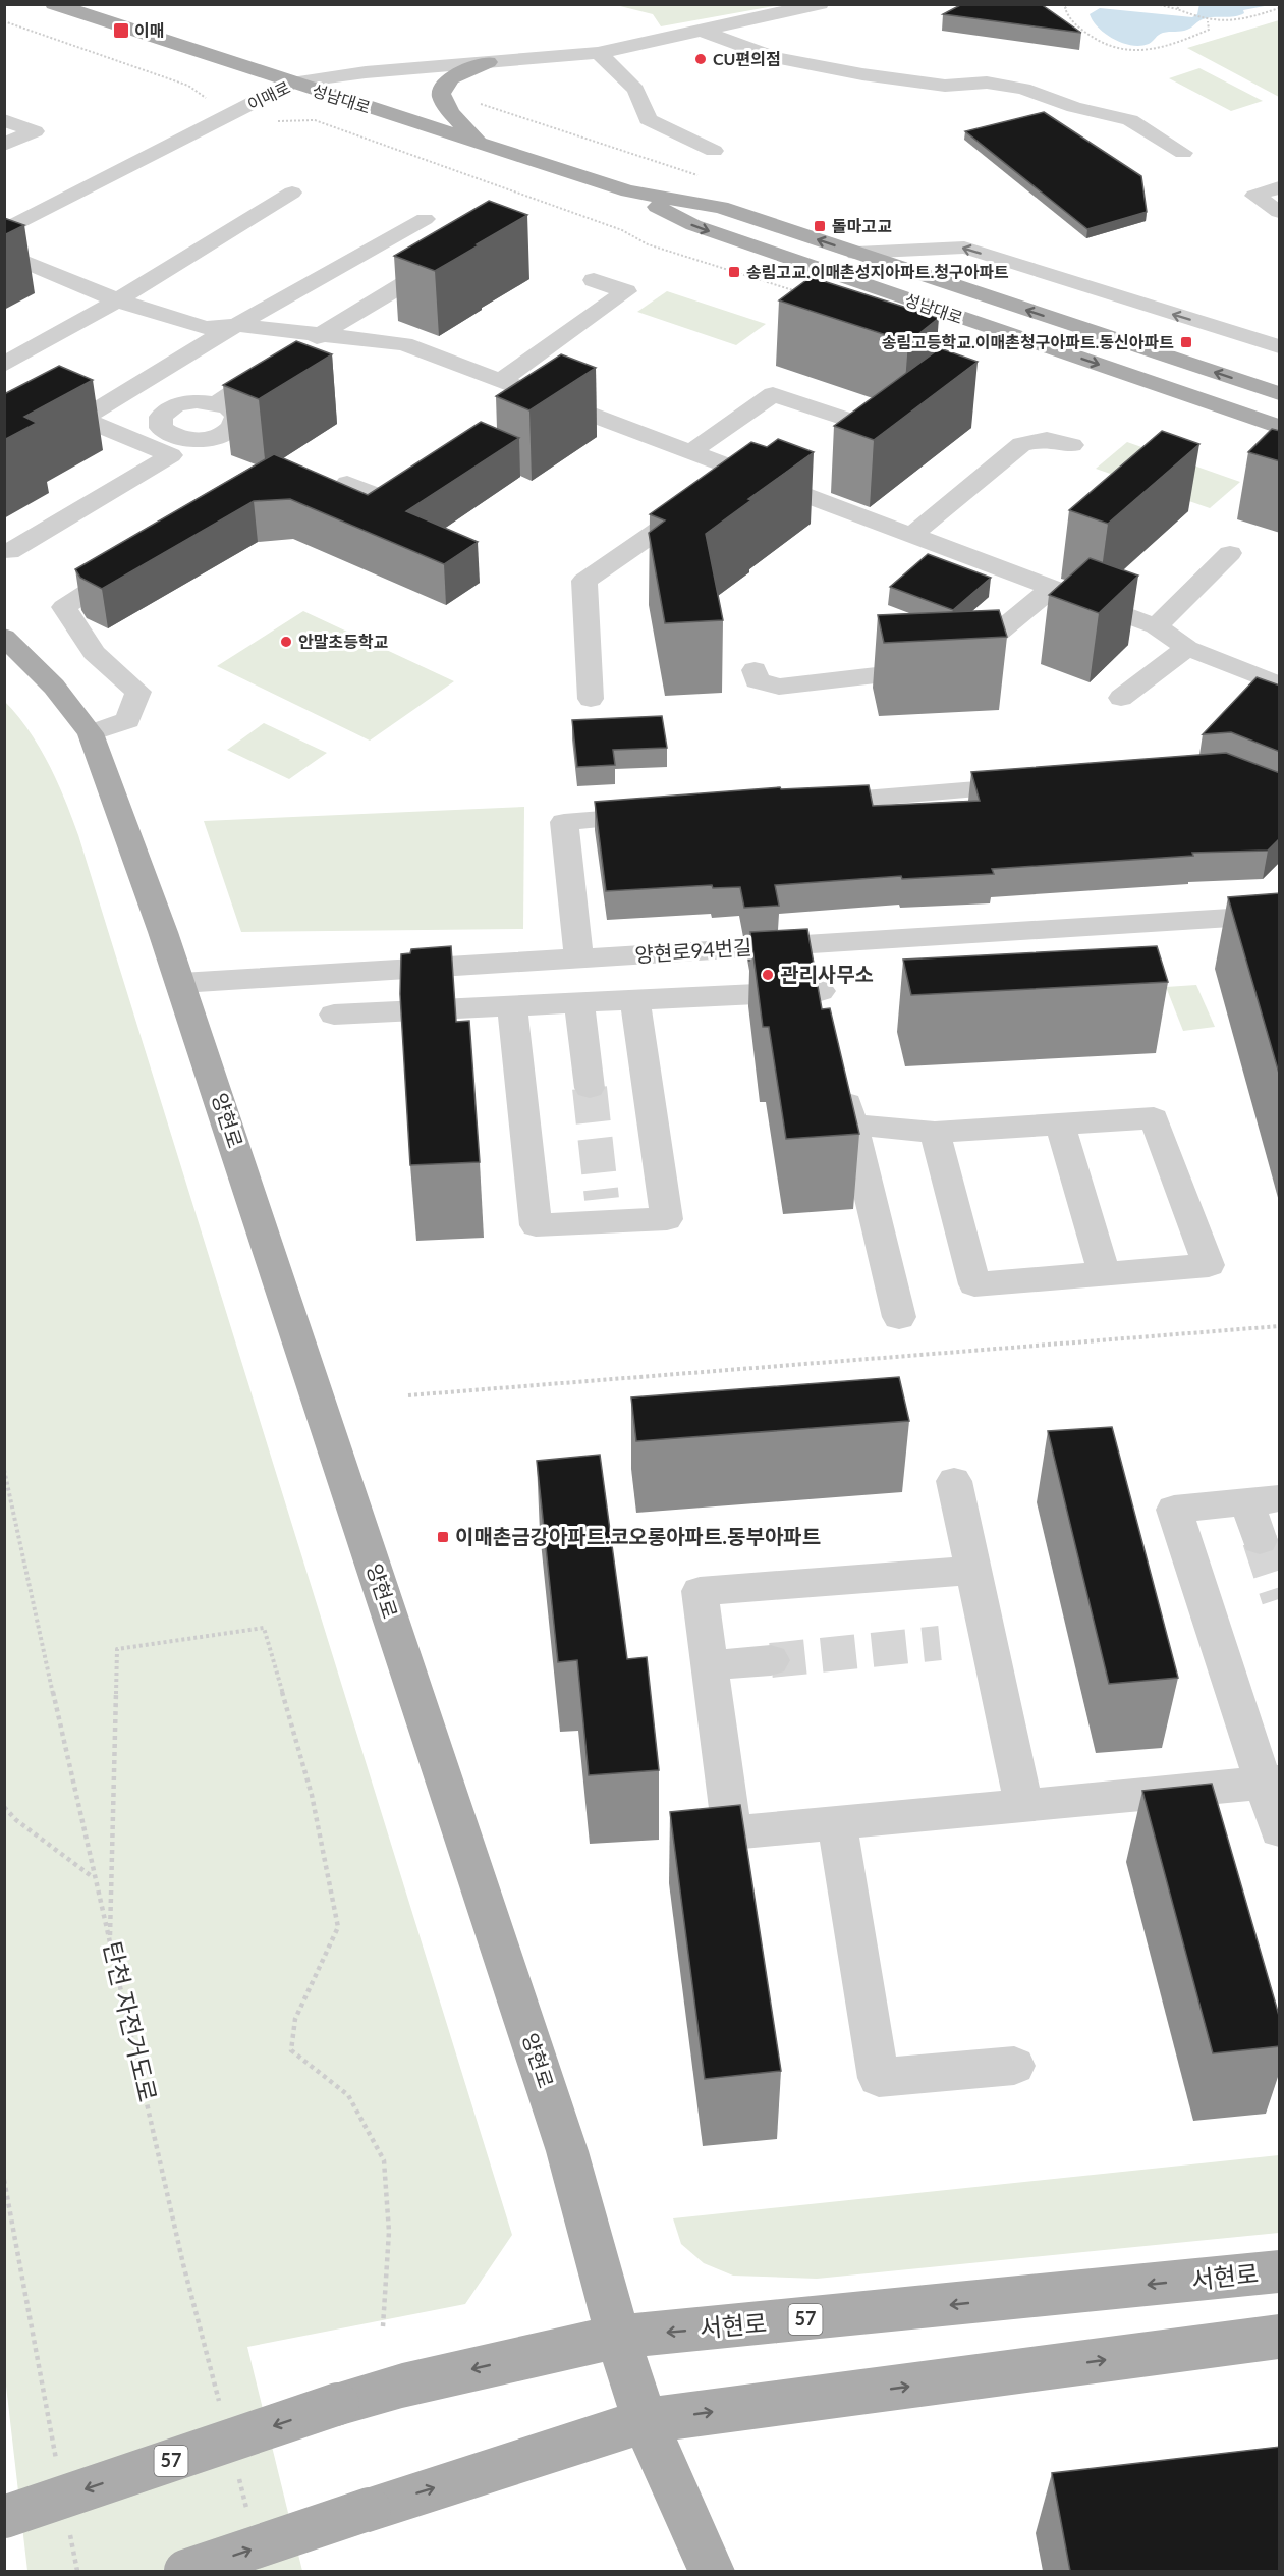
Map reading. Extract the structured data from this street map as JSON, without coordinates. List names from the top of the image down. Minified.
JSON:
{"streets":{"main road":["성남대로","양현로","서현로","57"],"street":["이매로","양현로94번길"],"path":["탄천 자전거도로"]},"crossings":[["이매로","성남대로"],["양현로94번길","양현로"],["양현로","서현로"]],"places":{"transit":["이매","돌마고교","송림고교.이매촌성지아파트.청구아파트","송림고등학교.이매촌청구아파트.동신아파트","이매촌금강아파트.코오롱아파트.동부아파트"],"other":["CU편의점","안말초등학교","관리사무소"]}}
